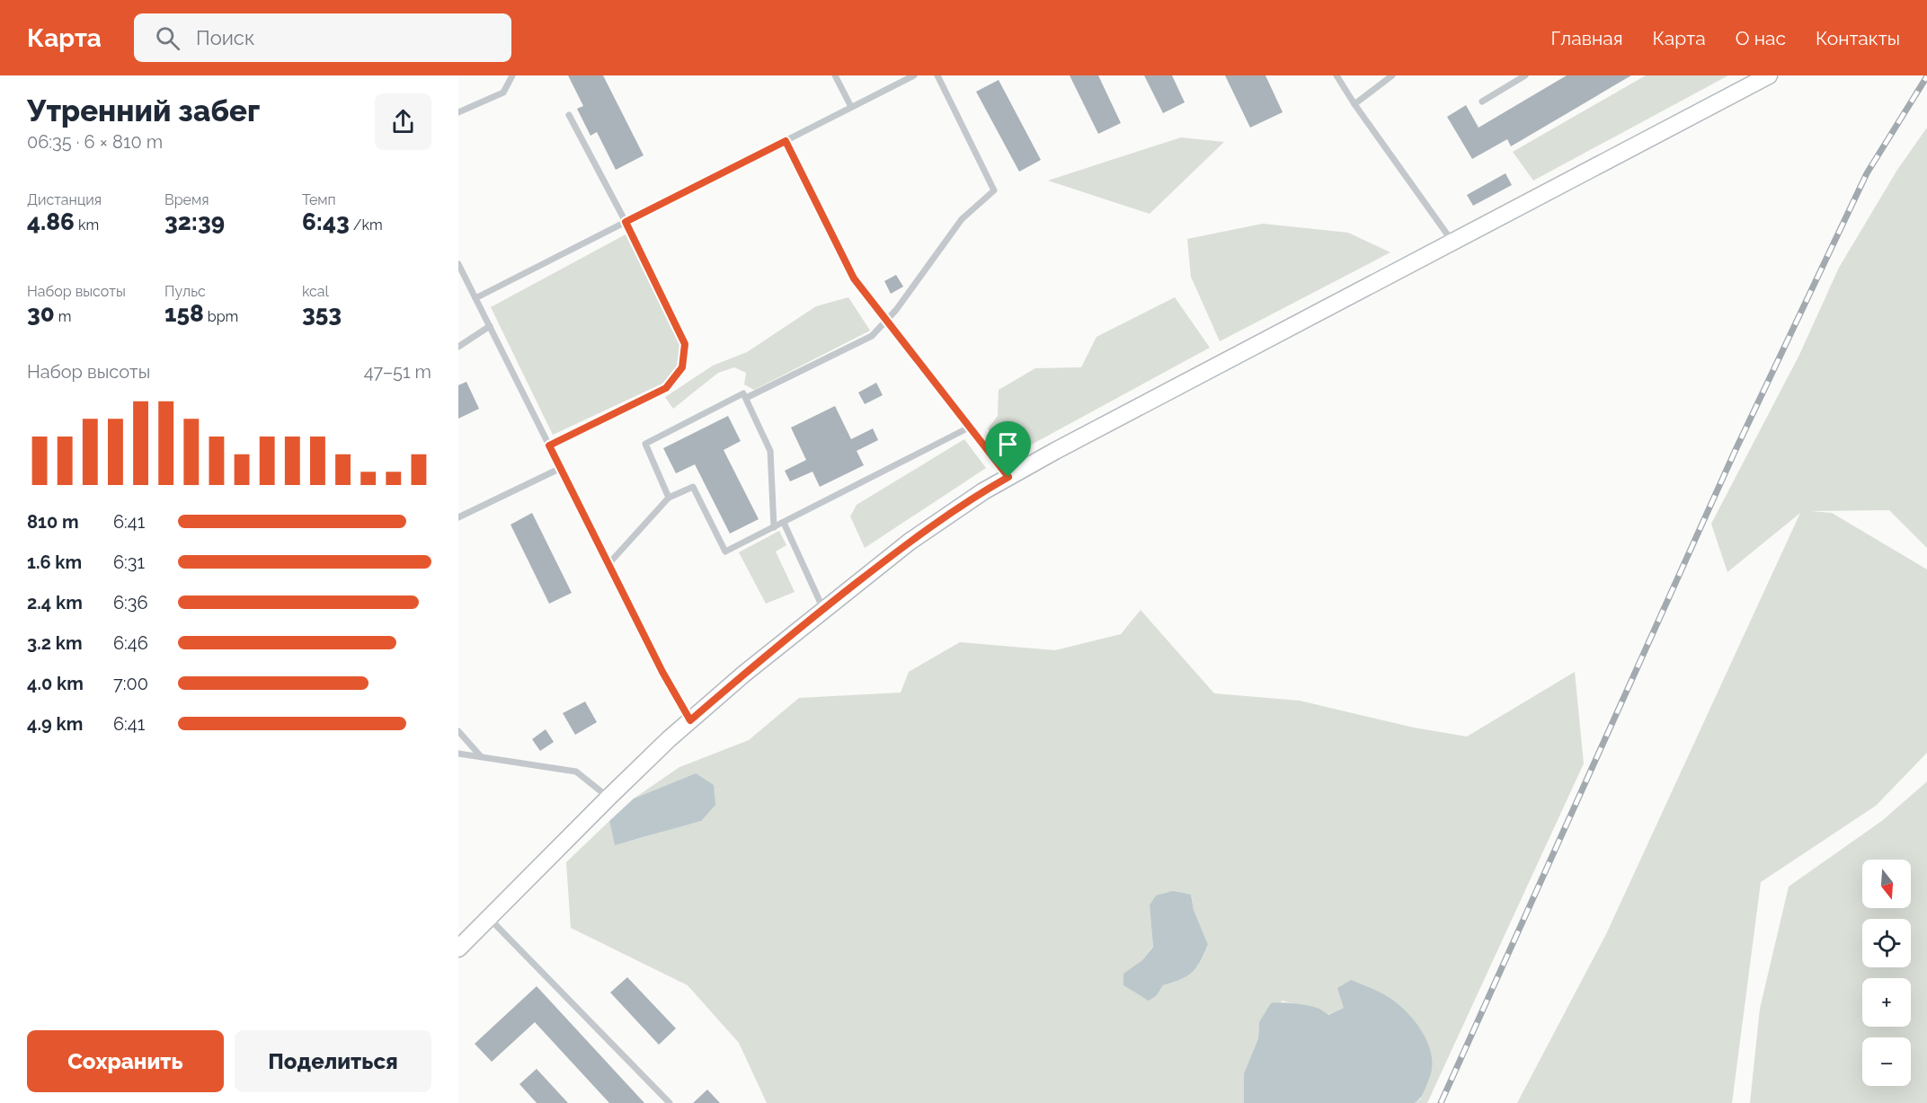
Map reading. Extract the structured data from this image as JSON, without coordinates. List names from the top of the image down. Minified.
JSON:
{"north":"bottom","page":{"header":"Карта","search":"Поиск","nav":["Главная","Карта","О нас","Контакты"],"heading":["Утренний забег","06:35 · 6 × 810 m"],"stats":[["Дистанция","4.86 km"],["Время","32:39"],["Темп","6:43 /km"],["Набор высоты","30 m"],["Пульс","158 bpm"],["kcal","353"]],"chart":["Набор высоты","47–51 m"],"list":[{"name":"810 m","note":"6:41"},{"name":"1.6 km","note":"6:31"},{"name":"2.4 km","note":"6:36"},{"name":"3.2 km","note":"6:46"},{"name":"4.0 km","note":"7:00"},{"name":"4.9 km","note":"6:41"}],"map_buttons":["+","−"],"buttons":["Сохранить","Поделиться"]}}
